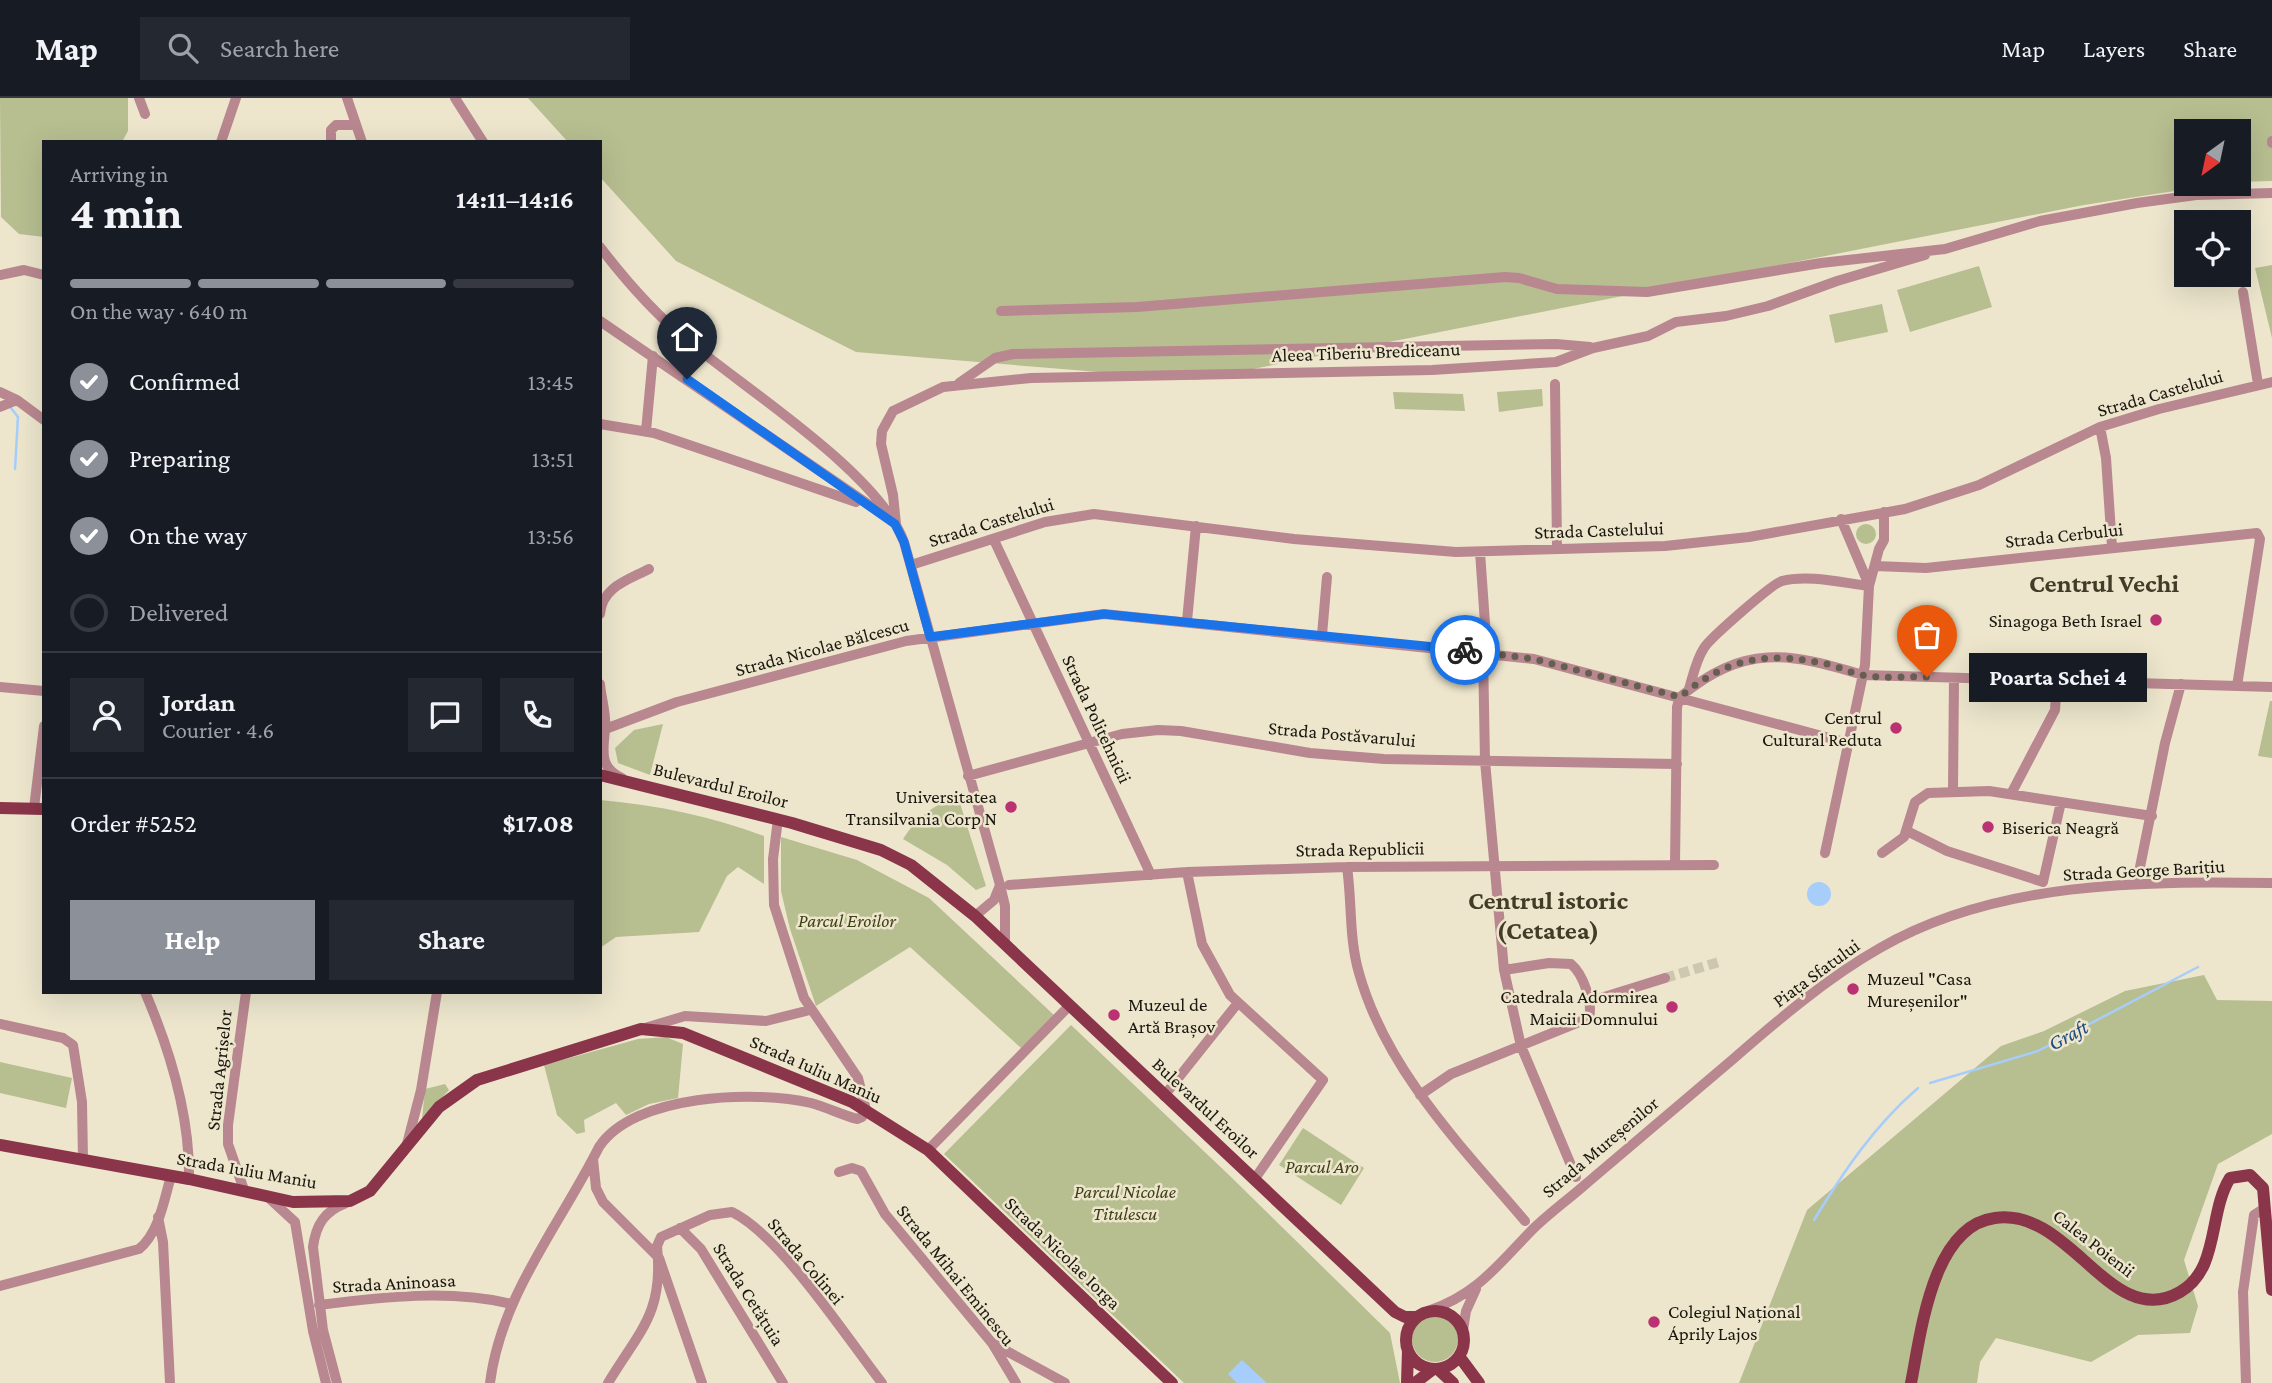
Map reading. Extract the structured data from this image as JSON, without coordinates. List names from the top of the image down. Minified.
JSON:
{"streets":{"main road":["Bulevardul Eroilor","Strada Iuliu Maniu","Calea Poienii","Strada Nicolae Iorga"],"street":["Aleea Tiberiu Brediceanu","Strada Castelului","Strada Cerbului","Strada Nicolae Bălcescu","Strada Politehnicii","Strada Postăvarului","Strada Republicii","Strada George Barițiu","Piața Sfatului","Strada Agrișelor","Strada Mureșenilor","Strada Colinei","Strada Mihai Eminescu","Strada Aninoasa","Strada Cetățuia"]},"crossings":[["Strada Castelului","Strada Politehnicii"],["Strada Nicolae Bălcescu","Strada Politehnicii"],["Strada Politehnicii","Strada Postăvarului"],["Strada Politehnicii","Strada Republicii"],["Bulevardul Eroilor","Strada Mureșenilor"],["Strada George Barițiu","Piața Sfatului"],["Piața Sfatului","Strada Mureșenilor"],["Strada Iuliu Maniu","Strada Agrișelor"],["Strada Iuliu Maniu","Strada Nicolae Iorga"],["Strada Colinei","Strada Cetățuia"]],"districts":["Centrul Vechi","Centrul istoric (Cetatea)"],"water":["Graft"],"parks":["Parcul Eroilor","Parcul Aro","Parcul Nicolae Titulescu"],"places":["Sinagoga Beth Israel","Poarta Schei 4","Centrul Cultural Reduta","Universitatea Transilvania Corp N","Biserica Neagră","Muzeul \"Casa Mureșenilor\"","Catedrala Adormirea Maicii Domnului","Muzeul de Artă Brașov","Colegiul Național Áprily Lajos"],"north":"bottom left","page":{"header":"Map","search":"Search here","nav":["Map","Layers","Share"],"heading":["4 min","Arriving in","14:11–14:16"],"panel":["Jordan","Courier · 4.6","Order #5252","$17.08"],"bar":"On the way · 640 m","list":[["Confirmed","13:45"],["Preparing","13:51"],["On the way","13:56"],"Delivered"],"bubble":"Poarta Schei 4","buttons":["Help","Share"]}}
